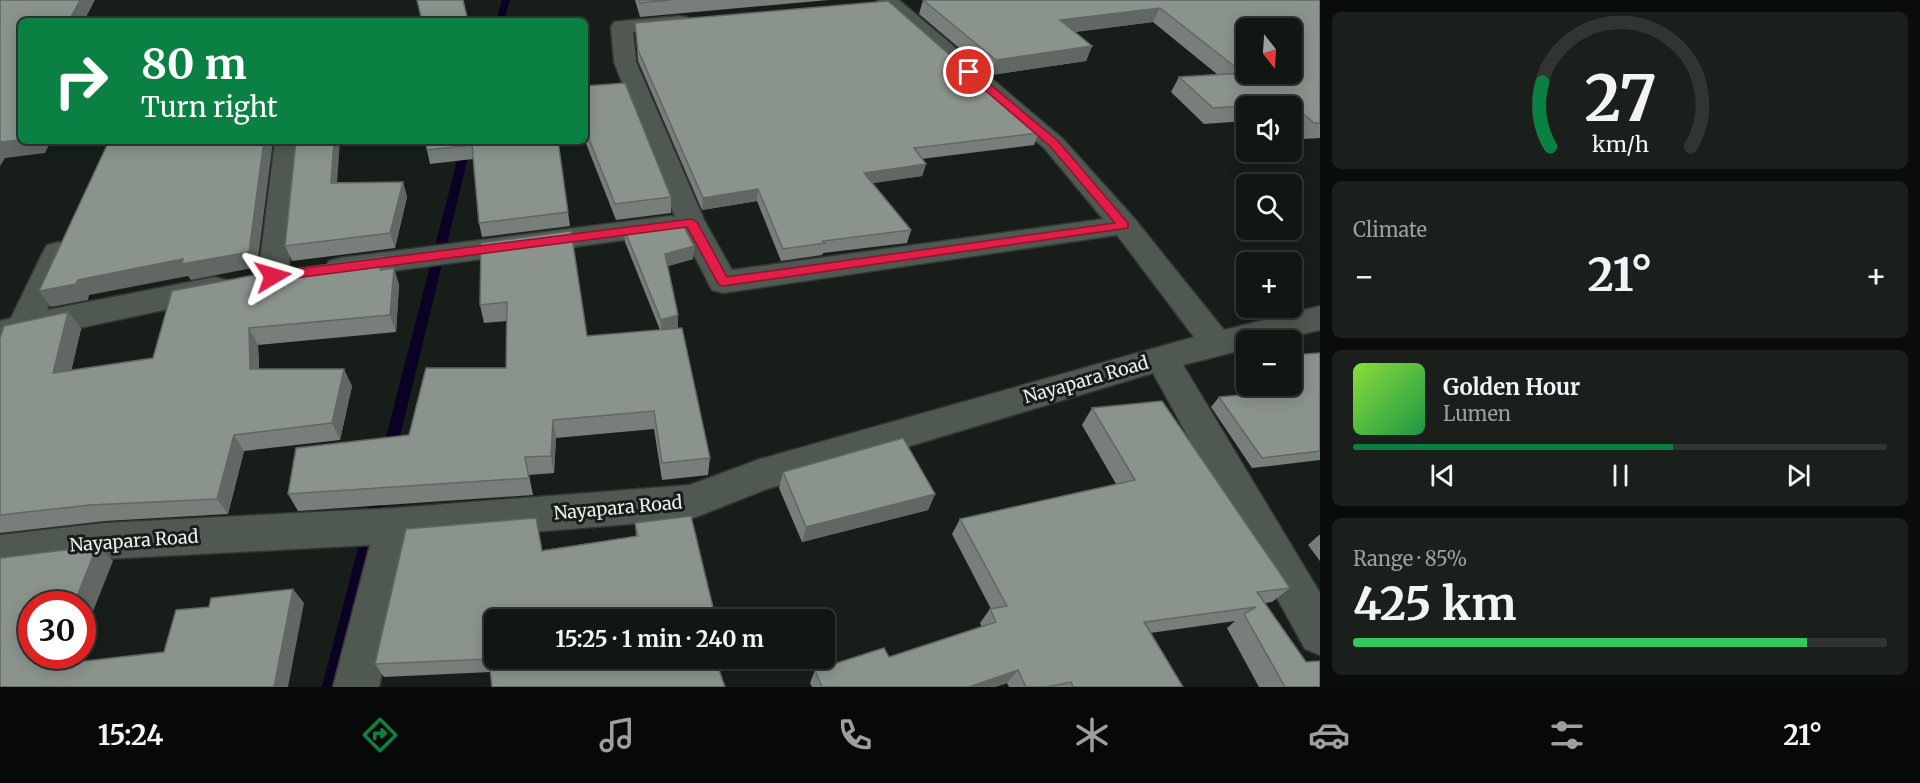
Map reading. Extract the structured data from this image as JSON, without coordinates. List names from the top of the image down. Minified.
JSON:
{"streets":{"street":["Nayapara Road"]},"north":"bottom","page":{"map_buttons":["+","−"],"turn":["80 m","Turn right"],"tile":["Climate",["Range · 85%","425 km"]],"heat":["−","21°","+"],"song":["Golden Hour","Lumen"],"limit":"30","trip":"15:25 · 1 min · 240 m","tabs":["15:24","21°"],"gauge":["27","km/h"]}}
